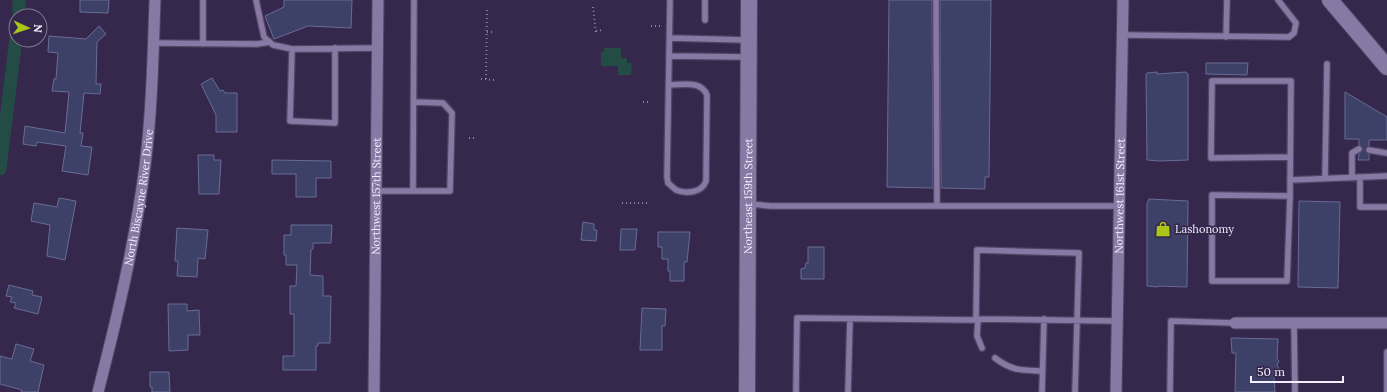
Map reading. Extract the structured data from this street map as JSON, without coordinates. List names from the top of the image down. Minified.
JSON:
{"streets":{"street":["Northwest 157th Street","Northeast 159th Street","Northwest 161st Street","North Biscayne River Drive"]},"places":{"shop":["Lashonomy"]},"scale_bar":"50 m","north":"right"}
